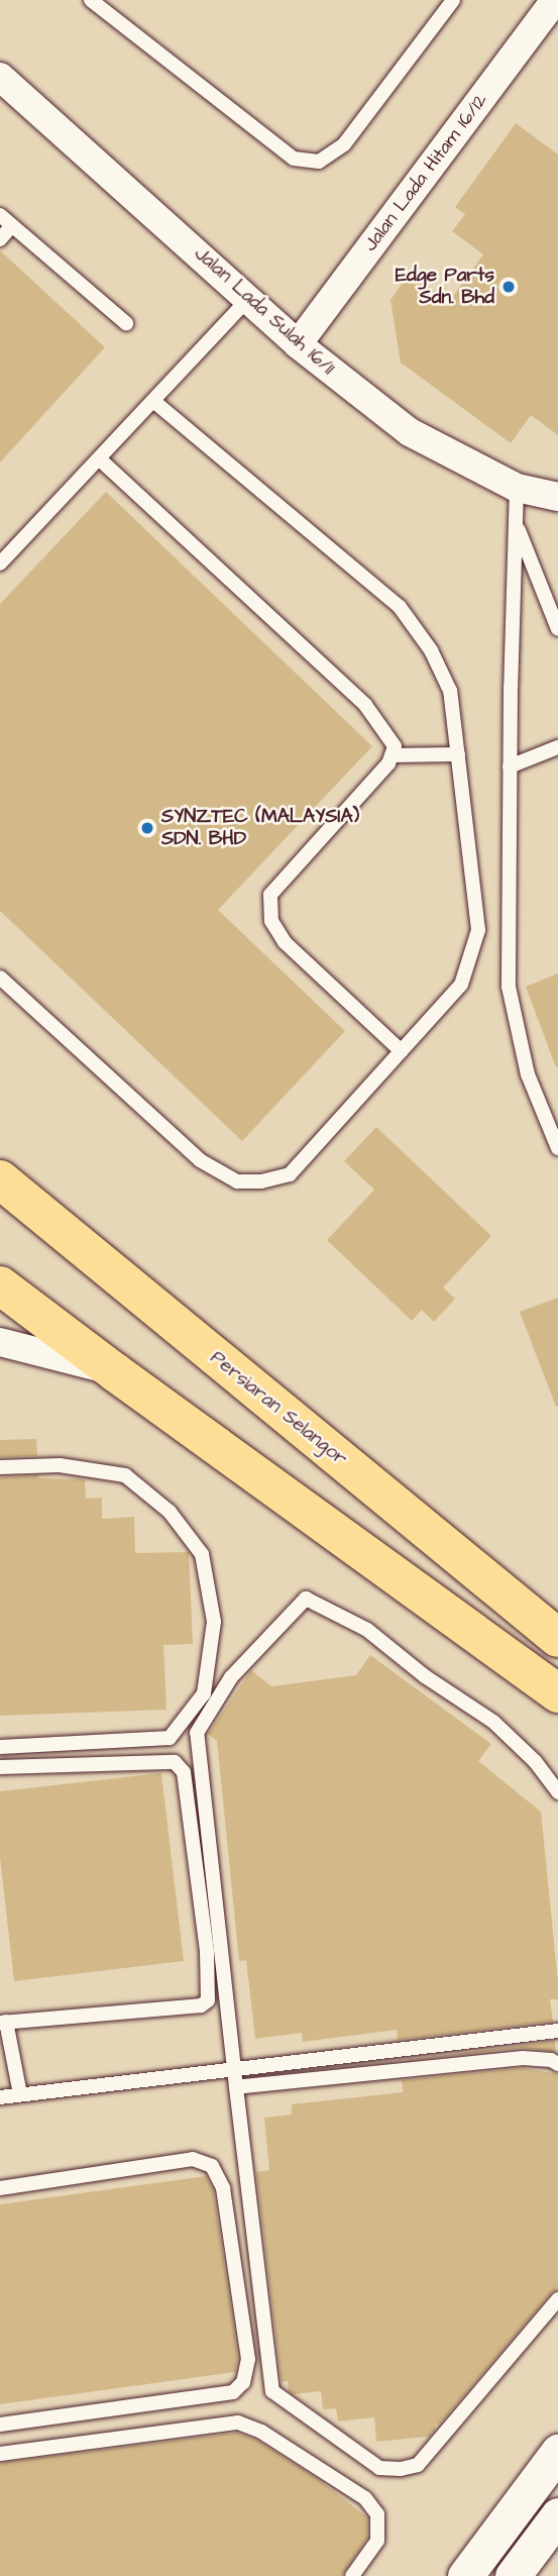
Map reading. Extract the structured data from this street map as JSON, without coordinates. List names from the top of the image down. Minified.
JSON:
{"streets":{"main road":["Persiaran Selangor"],"street":["Jalan Lada Hitam 16/12","Jalan Lada Sulah 16/11"]},"crossings":[["Jalan Lada Hitam 16/12","Jalan Lada Sulah 16/11"]],"places":["Edge Parts Sdn. Bhd","SYNZTEC (MALAYSIA) SDN. BHD"]}
